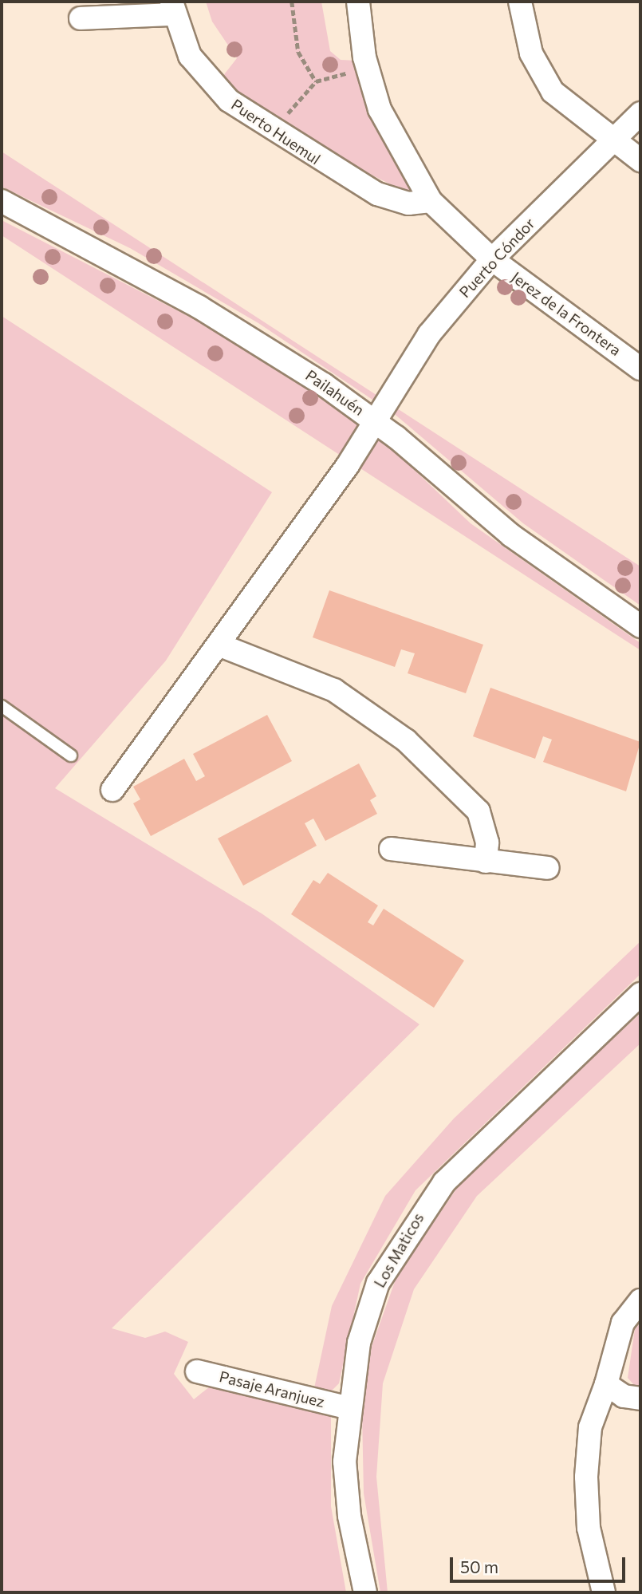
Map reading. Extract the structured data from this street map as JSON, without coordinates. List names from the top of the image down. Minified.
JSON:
{"streets":{"street":["Puerto Huemul","Puerto Cóndor","Jerez de la Frontera","Pailahuén","Los Maticos","Pasaje Aranjuez"]},"crossings":[["Puerto Huemul","Jerez de la Frontera"],["Puerto Cóndor","Jerez de la Frontera"],["Puerto Cóndor","Pailahuén"],["Los Maticos","Pasaje Aranjuez"]],"scale_bar":"50 m"}
